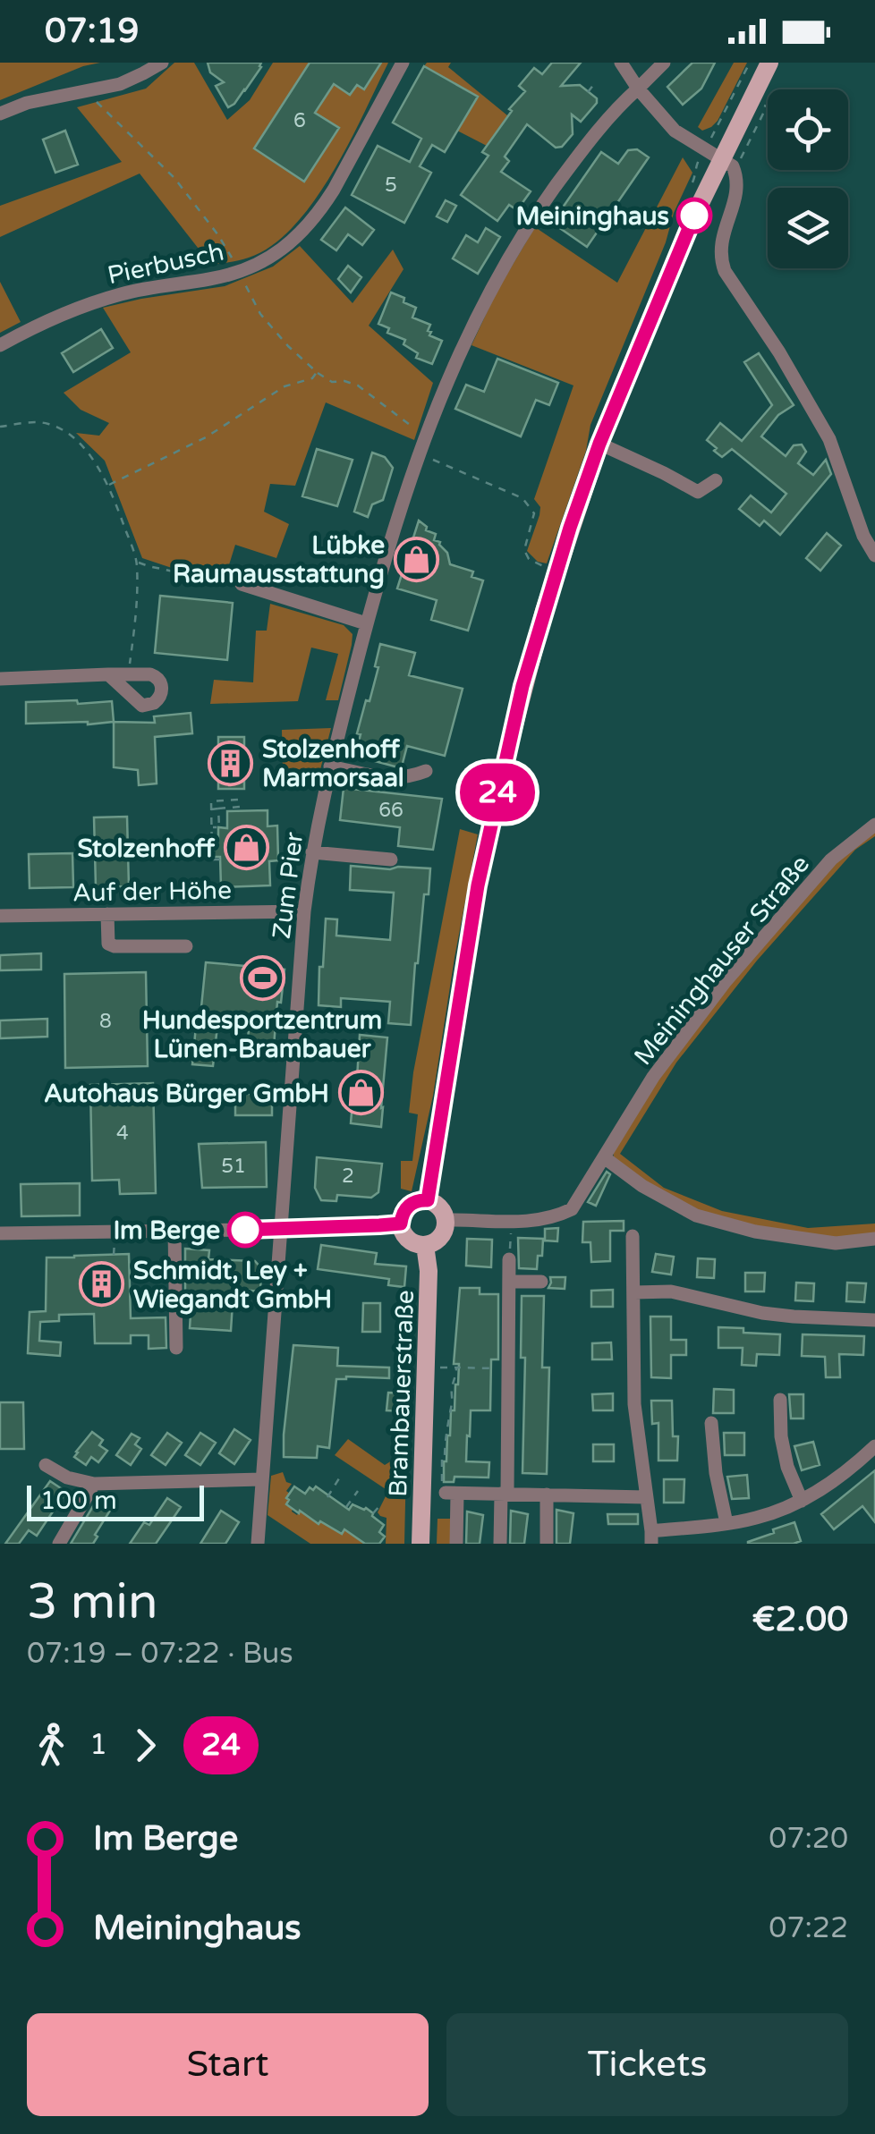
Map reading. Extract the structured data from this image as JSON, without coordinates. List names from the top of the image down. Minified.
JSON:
{"streets":{"main road":["Brambauerstraße"],"street":["Pierbusch","Zum Pier","Auf der Höhe","Meininghauser Straße"]},"crossings":[["Zum Pier","Auf der Höhe"],["Meininghauser Straße","Brambauerstraße"]],"places":{"other":["Meininghaus","Im Berge"],"shop":["Lübke Raumausstattung","Stolzenhoff","Autohaus Bürger GmbH"],"building":["Stolzenhoff Marmorsaal","Schmidt, Ley + Wiegandt GmbH"],"sports":["Hundesportzentrum Lünen-Brambauer"]},"lines":["bus line 24"],"house_numbers":["6","5","66","8","4","51","2"],"scale_bar":"100 m","page":{"status":"07:19","on_map":"24","scale":"100 m","heading":["3 min","07:19 – 07:22 · Bus","€2.00"],"legs":["1","24"],"list":[{"name":"Im Berge","value":"07:20"},{"name":"Meininghaus","value":"07:22"}],"buttons":["Start","Tickets"]}}
